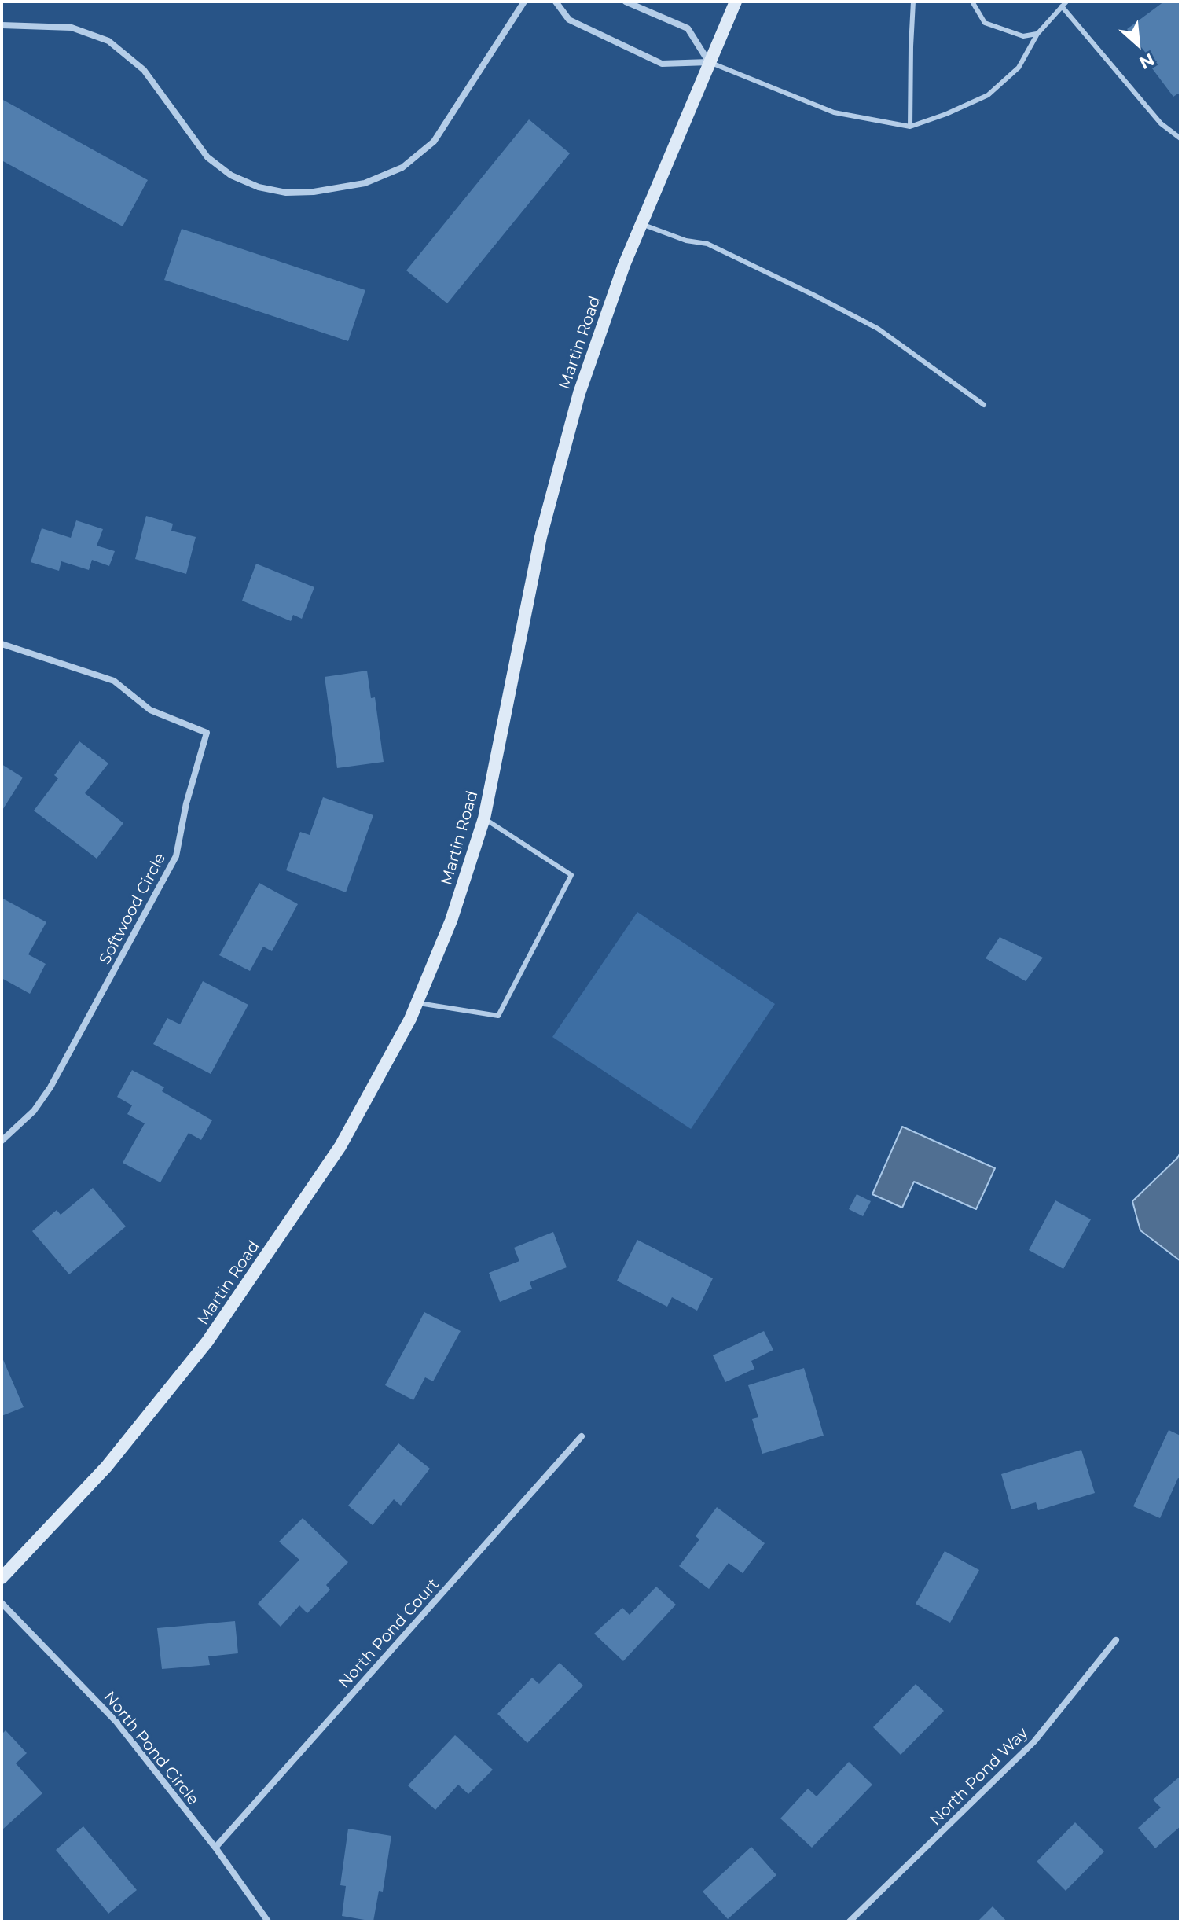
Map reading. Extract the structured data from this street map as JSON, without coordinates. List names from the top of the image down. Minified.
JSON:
{"streets":{"street":["Martin Road","Softwood Circle","North Pond Court","North Pond Circle","North Pond Way"]},"crossings":[["North Pond Court","North Pond Circle"]],"north":"bottom right"}
